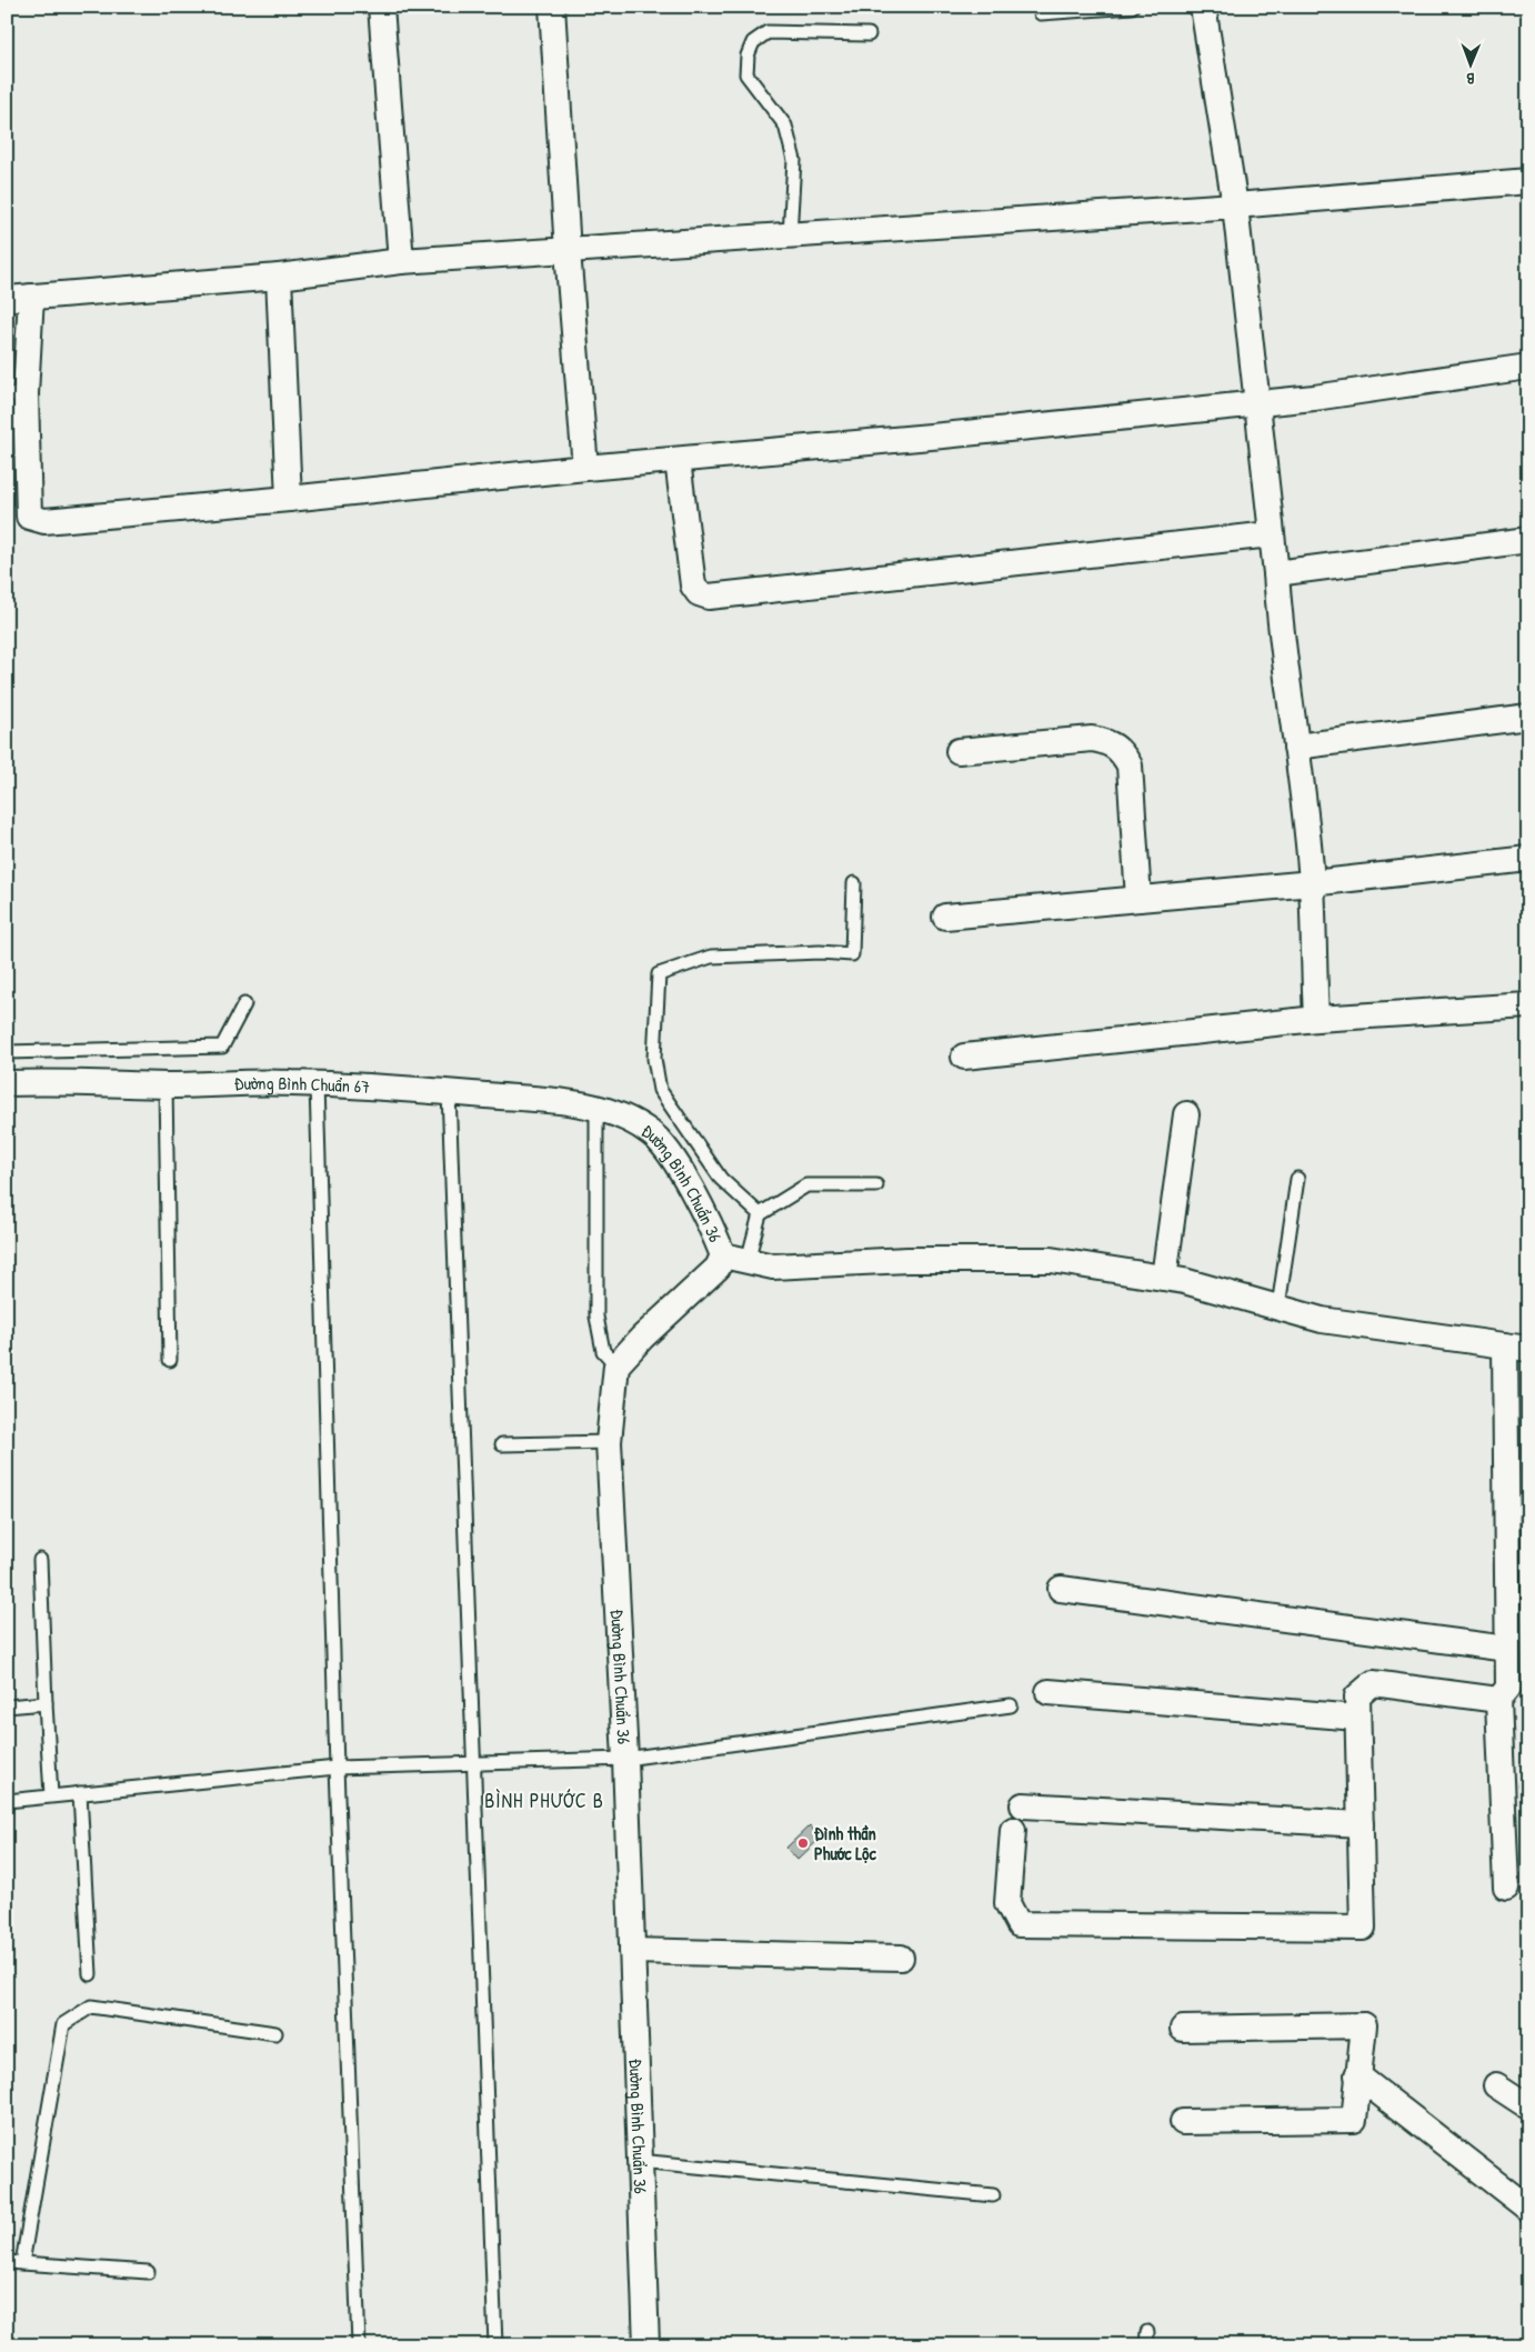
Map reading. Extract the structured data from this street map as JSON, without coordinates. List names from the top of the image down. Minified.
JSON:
{"streets":{"street":["Đường Bình Chuẩn 67","Đường Bình Chuẩn 36"]},"crossings":[["Đường Bình Chuẩn 67","Đường Bình Chuẩn 36"]],"districts":["BÌNH PHƯỚC B"],"places":["Đình thần Phước Lộc"],"north":"bottom"}
